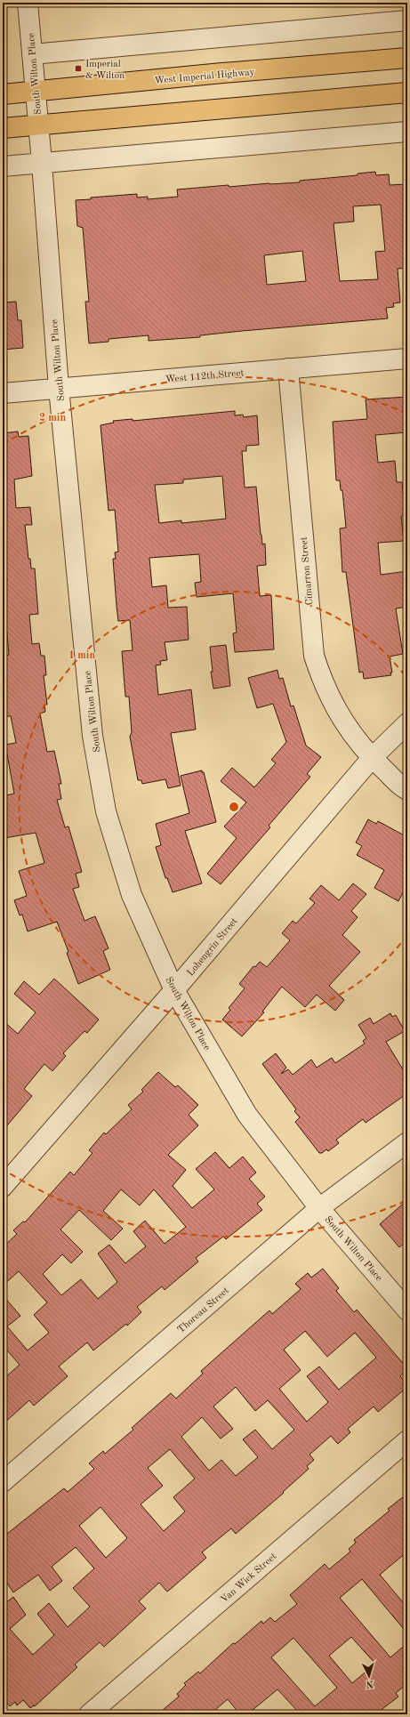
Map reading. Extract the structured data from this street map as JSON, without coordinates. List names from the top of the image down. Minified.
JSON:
{"streets":{"main road":["West Imperial Highway"],"street":["South Wilton Place","West 112th Street","Cimarron Street","Lohengrin Street","Thoreau Street","Van Wick Street"]},"crossings":[["South Wilton Place","West Imperial Highway"],["South Wilton Place","West 112th Street"],["South Wilton Place","Lohengrin Street"],["South Wilton Place","Thoreau Street"],["West 112th Street","Cimarron Street"],["Cimarron Street","Lohengrin Street"]],"places":{"transit":["Imperial & Wilton"]},"north":"bottom","rings":["2 min","1 min"]}
